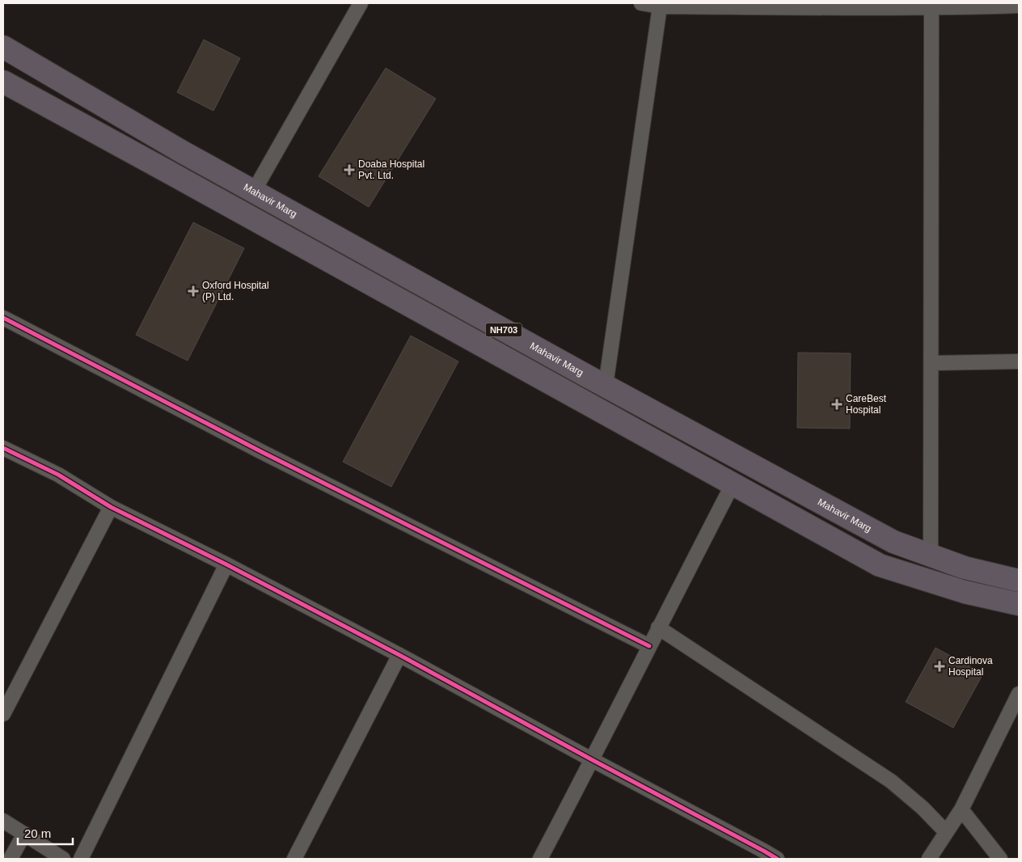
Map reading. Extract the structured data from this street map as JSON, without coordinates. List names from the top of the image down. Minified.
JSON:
{"streets":{"highway":["Mahavir Marg","NH703"]},"places":{"health":["Doaba Hospital Pvt. Ltd.","Oxford Hospital (P) Ltd.","CareBest Hospital","Cardinova Hospital"]},"scale_bar":"20 m"}
